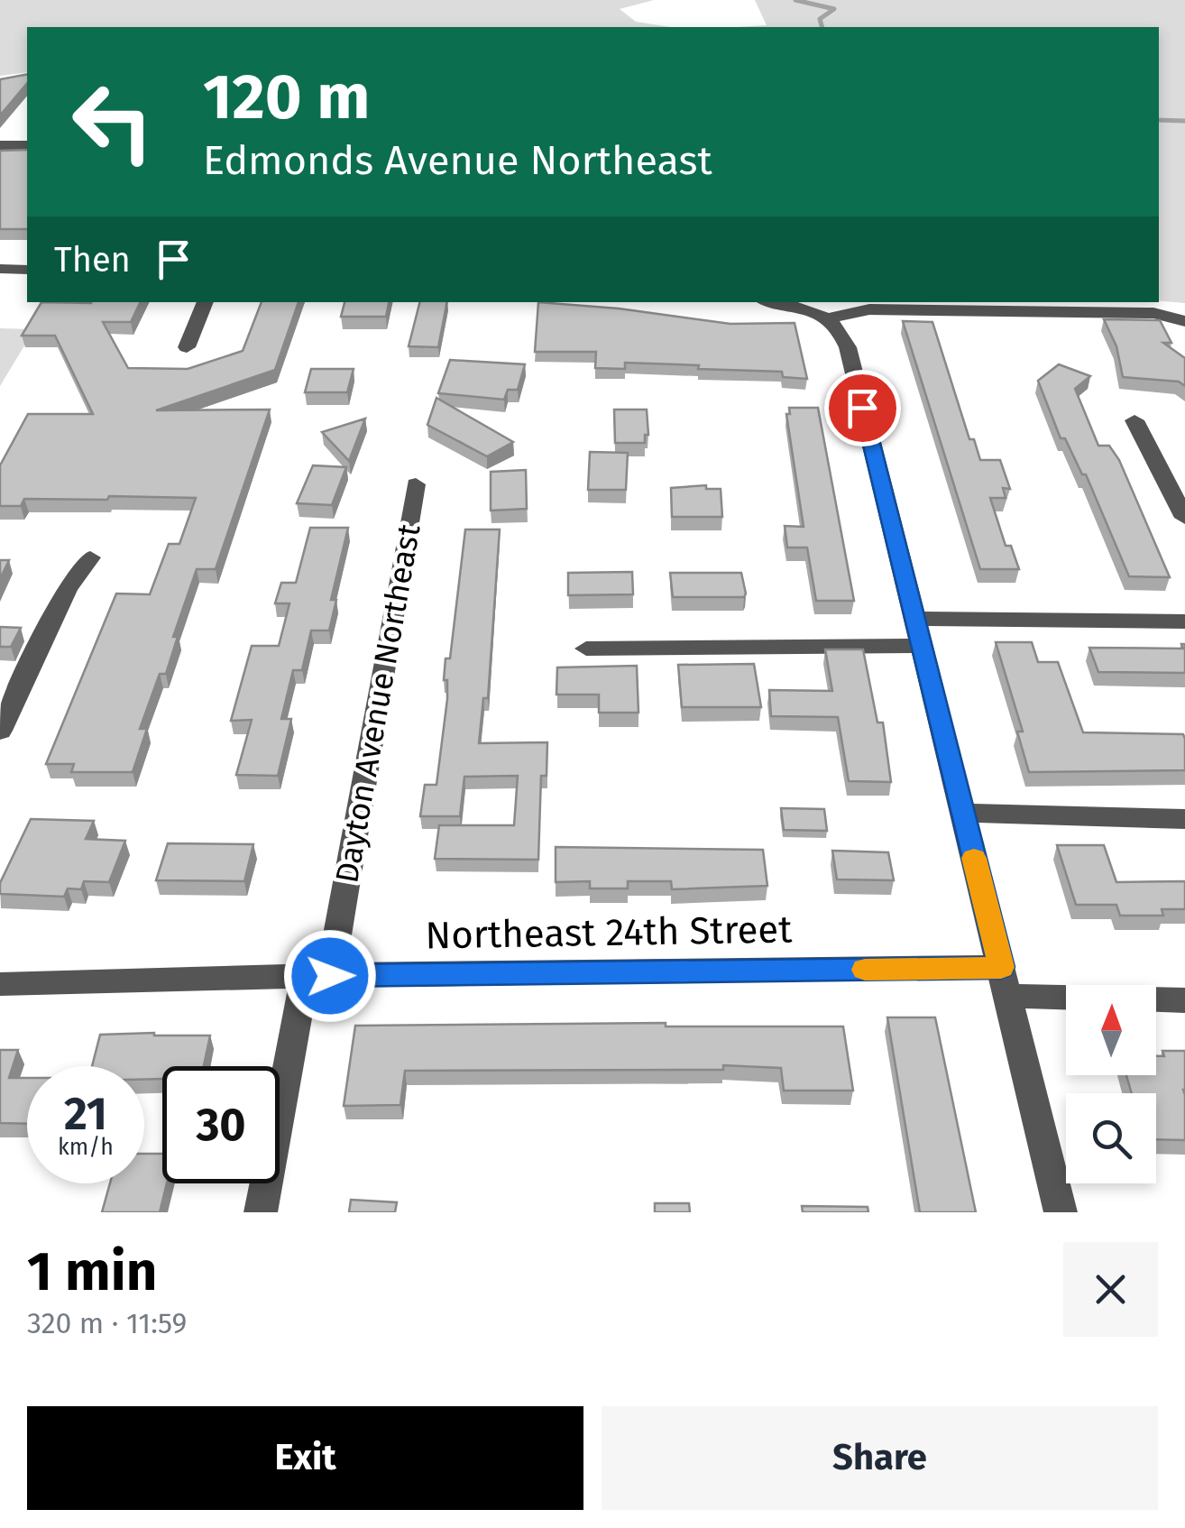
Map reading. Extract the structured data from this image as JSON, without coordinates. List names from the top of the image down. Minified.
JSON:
{"streets":{"street":["Dayton Avenue Northeast","Northeast 24th Street"]},"crossings":[["Dayton Avenue Northeast","Northeast 24th Street"]],"north":"top","page":{"turn":["120 m","Edmonds Avenue Northeast"],"then":"Then","speed":"21 km/h","limit":"30","heading":["1 min","320 m · 11:59"],"buttons":["Exit","Share"]}}
